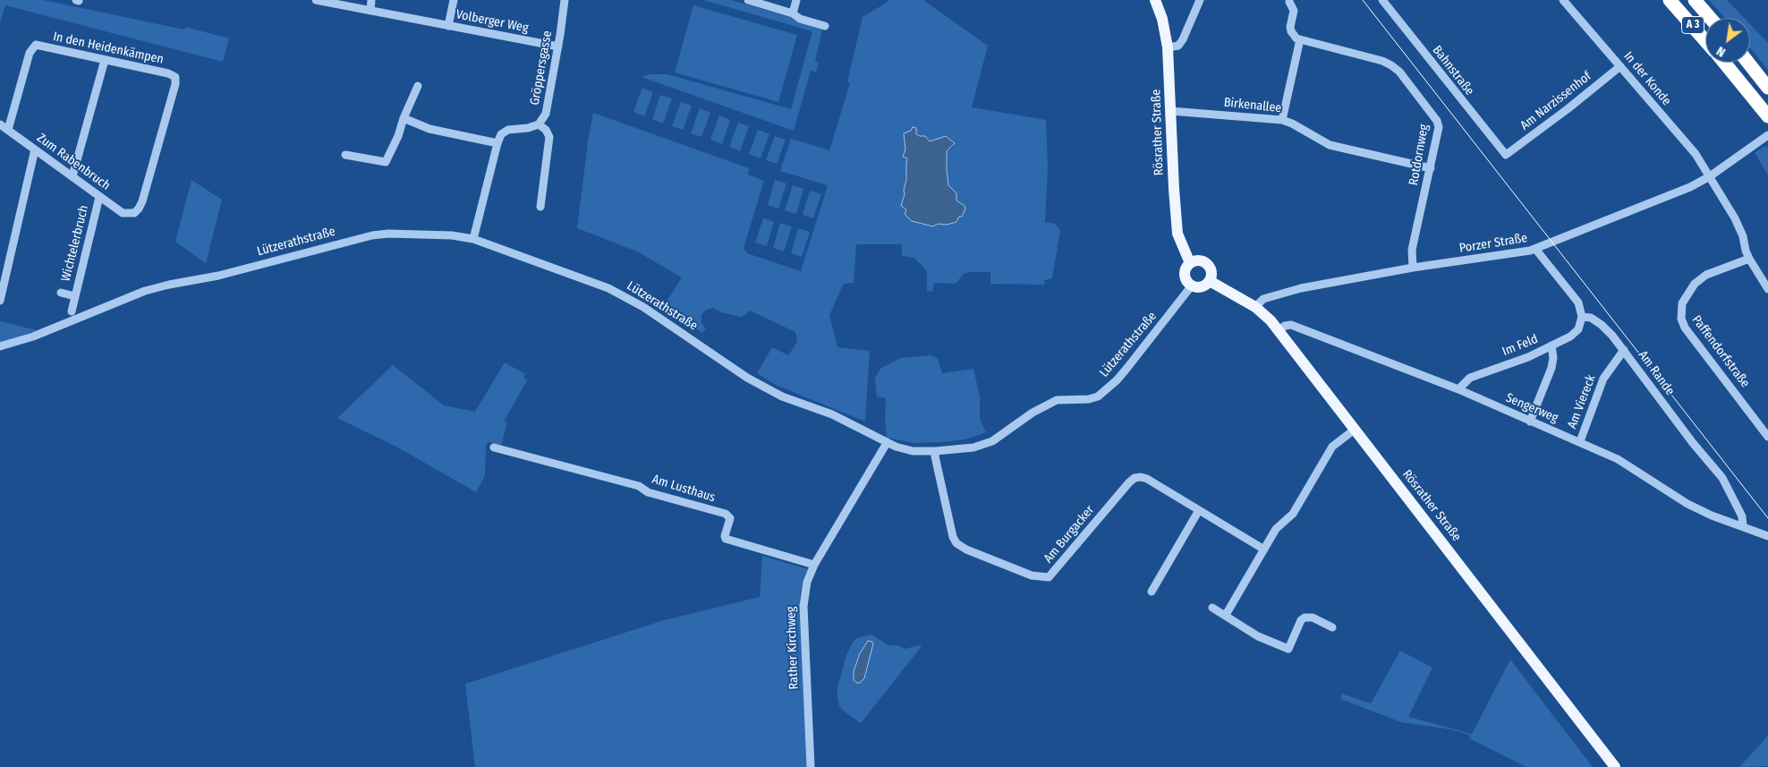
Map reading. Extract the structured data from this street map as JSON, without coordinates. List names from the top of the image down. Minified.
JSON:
{"streets":{"highway":["A 3"],"main road":["Rösrather Straße"],"street":["Volberger Weg","In den Heidenkämpen","Gröppersgasse","Bahnstraße","In der Konde","Am Narzissenhof","Birkenallee","Rotdornweg","Zum Rabenbruch","Lützerathstraße","Wichtelerbruch","Porzer Straße","Im Feld","Paffendorfstraße","Am Rande","Am Viereck","Sengerweg","Am Lusthaus","Am Burgacker","Rather Kirchweg"]},"crossings":[["Volberger Weg","Gröppersgasse"],["In den Heidenkämpen","Zum Rabenbruch"],["Bahnstraße","Am Narzissenhof"],["In der Konde","Am Narzissenhof"],["In der Konde","Porzer Straße"],["Birkenallee","Rösrather Straße"],["Birkenallee","Rotdornweg"],["Rösrather Straße","Lützerathstraße"],["Rösrather Straße","Porzer Straße"],["Rösrather Straße","Sengerweg"],["Rotdornweg","Porzer Straße"],["Zum Rabenbruch","Wichtelerbruch"],["Lützerathstraße","Am Burgacker"],["Lützerathstraße","Rather Kirchweg"],["Im Feld","Am Rande"],["Im Feld","Sengerweg"],["Am Rande","Am Viereck"],["Am Rande","Sengerweg"],["Am Viereck","Sengerweg"],["Am Lusthaus","Rather Kirchweg"]],"north":"bottom left"}
